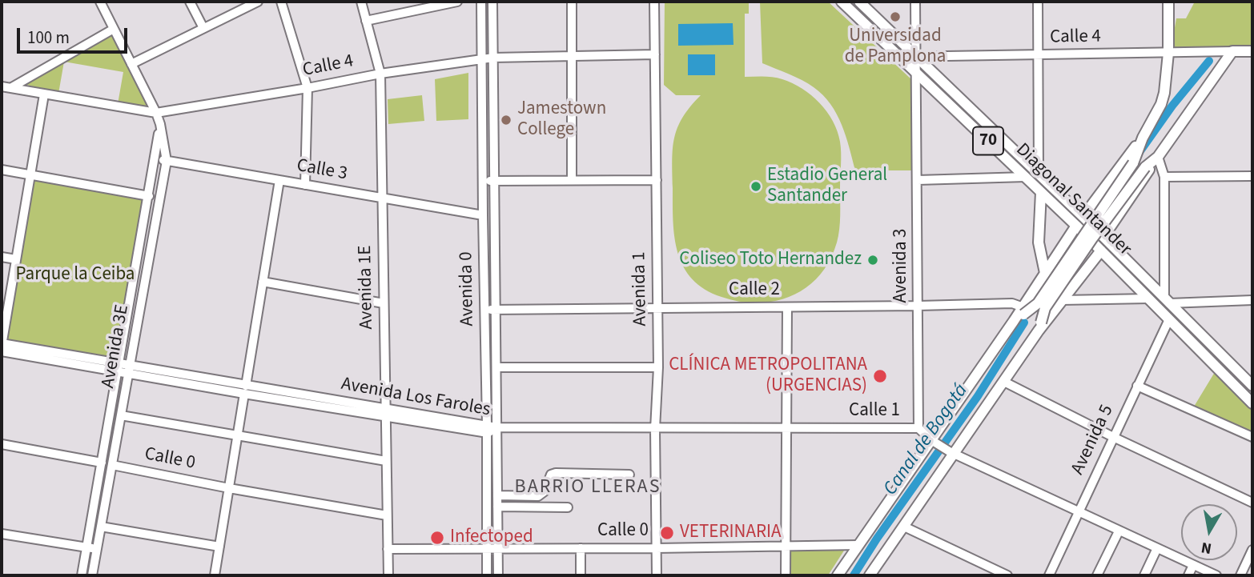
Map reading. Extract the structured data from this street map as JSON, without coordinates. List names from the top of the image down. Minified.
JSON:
{"streets":{"main road":["Calle 4","70","Diagonal Santander"],"street":["Calle 3","Avenida 3","Avenida 1E","Avenida 0","Avenida 1","Calle 2","Avenida 3E","Avenida Los Faroles","Calle 1","Avenida 5","Calle 0"]},"crossings":[["Calle 4","Diagonal Santander"],["Calle 4","Avenida 3"],["Calle 4","Avenida 1E"],["Calle 4","Avenida 0"],["Calle 4","Avenida 1"],["Calle 4","Avenida 3E"],["Calle 3","Avenida 1E"],["Calle 3","Avenida 0"],["Calle 3","Avenida 3E"],["Diagonal Santander","Avenida 3"],["Diagonal Santander","Avenida 5"],["Avenida 3","Calle 2"],["Avenida 3","Calle 1"],["Avenida 1E","Avenida Los Faroles"],["Avenida 1E","Calle 0"],["Avenida 0","Calle 2"],["Avenida 0","Avenida Los Faroles"],["Avenida 0","Calle 1"],["Avenida 0","Calle 0"],["Avenida 1","Calle 2"],["Avenida 1","Calle 1"],["Avenida 1","Calle 0"],["Avenida 3E","Avenida Los Faroles"],["Avenida 3E","Calle 0"],["Avenida Los Faroles","Calle 1"],["Calle 1","Avenida 5"]],"districts":["BARRIO LLERAS"],"water":["Canal de Bogotá"],"parks":["Parque la Ceiba"],"places":["Universidad de Pamplona","Jamestown College","Estadio General Santander","Coliseo Toto Hernandez","CLÍNICA METROPOLITANA (URGENCIAS)","VETERINARIA","Infectoped"],"scale_bar":"100 m","north":"bottom"}
